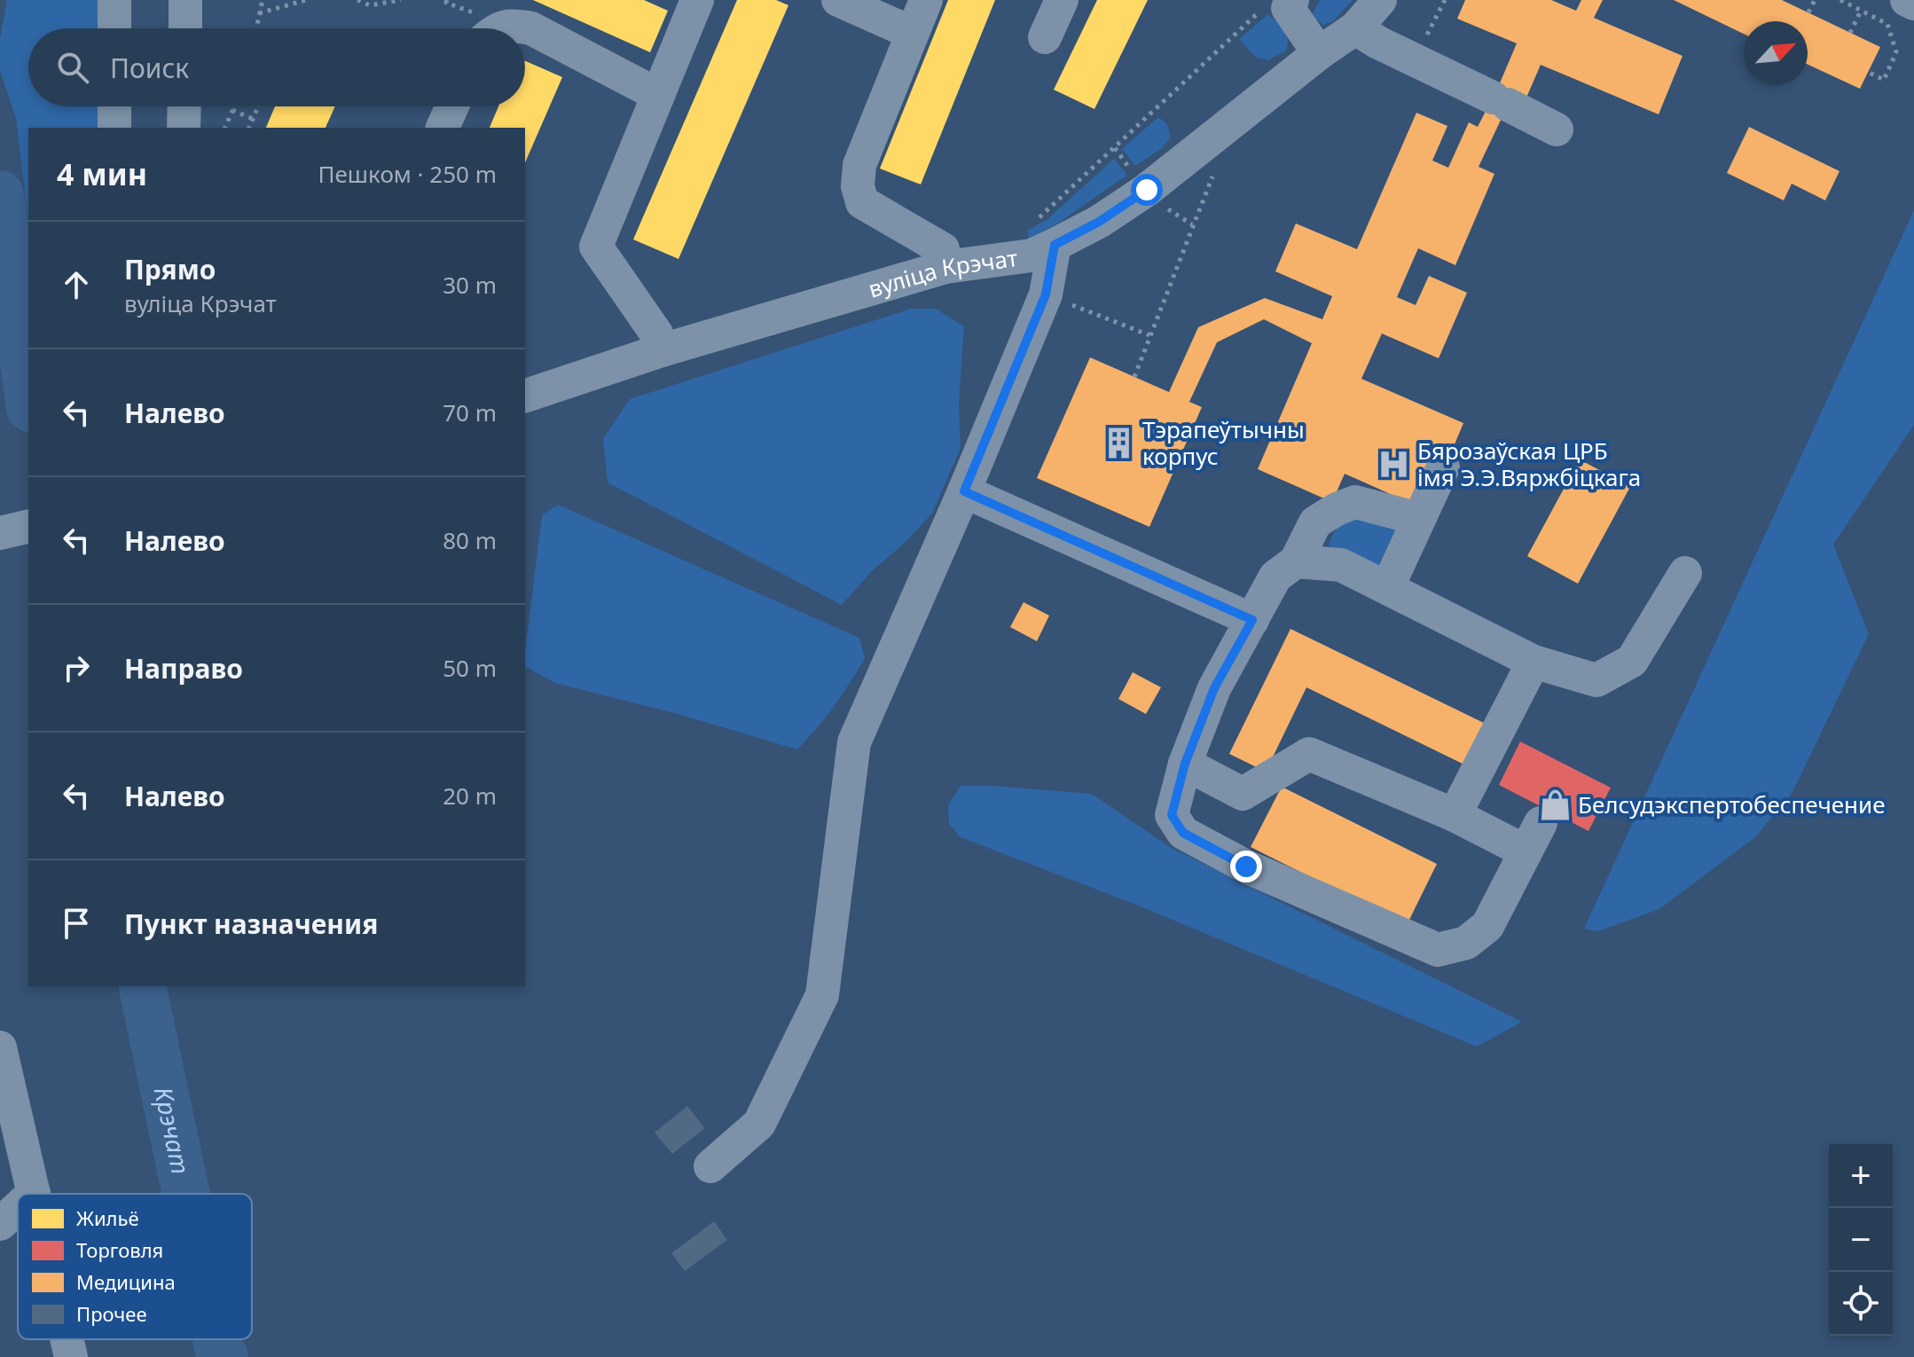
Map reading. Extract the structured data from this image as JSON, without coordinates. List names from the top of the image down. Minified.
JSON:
{"streets":{"street":["вуліца Крэчат"]},"water":["Крэчат"],"places":{"building":["Тэрапеўтычны корпус"],"hospital":["Бярозаўская ЦРБ імя Э.Э.Вяржбіцкага"],"shop":["Белсудэкспертобеспечение"]},"legend":["Жильё","Торговля","Медицина","Прочее"],"north":"top right","page":{"search":"Поиск","heading":["4 мин","Пешком · 250 m"],"list":[["Прямо","вуліца Крэчат","30 m"],["Налево","70 m"],["Налево","80 m"],["Направо","50 m"],["Налево","20 m"],"Пункт назначения"],"map_buttons":["+","−"]}}
